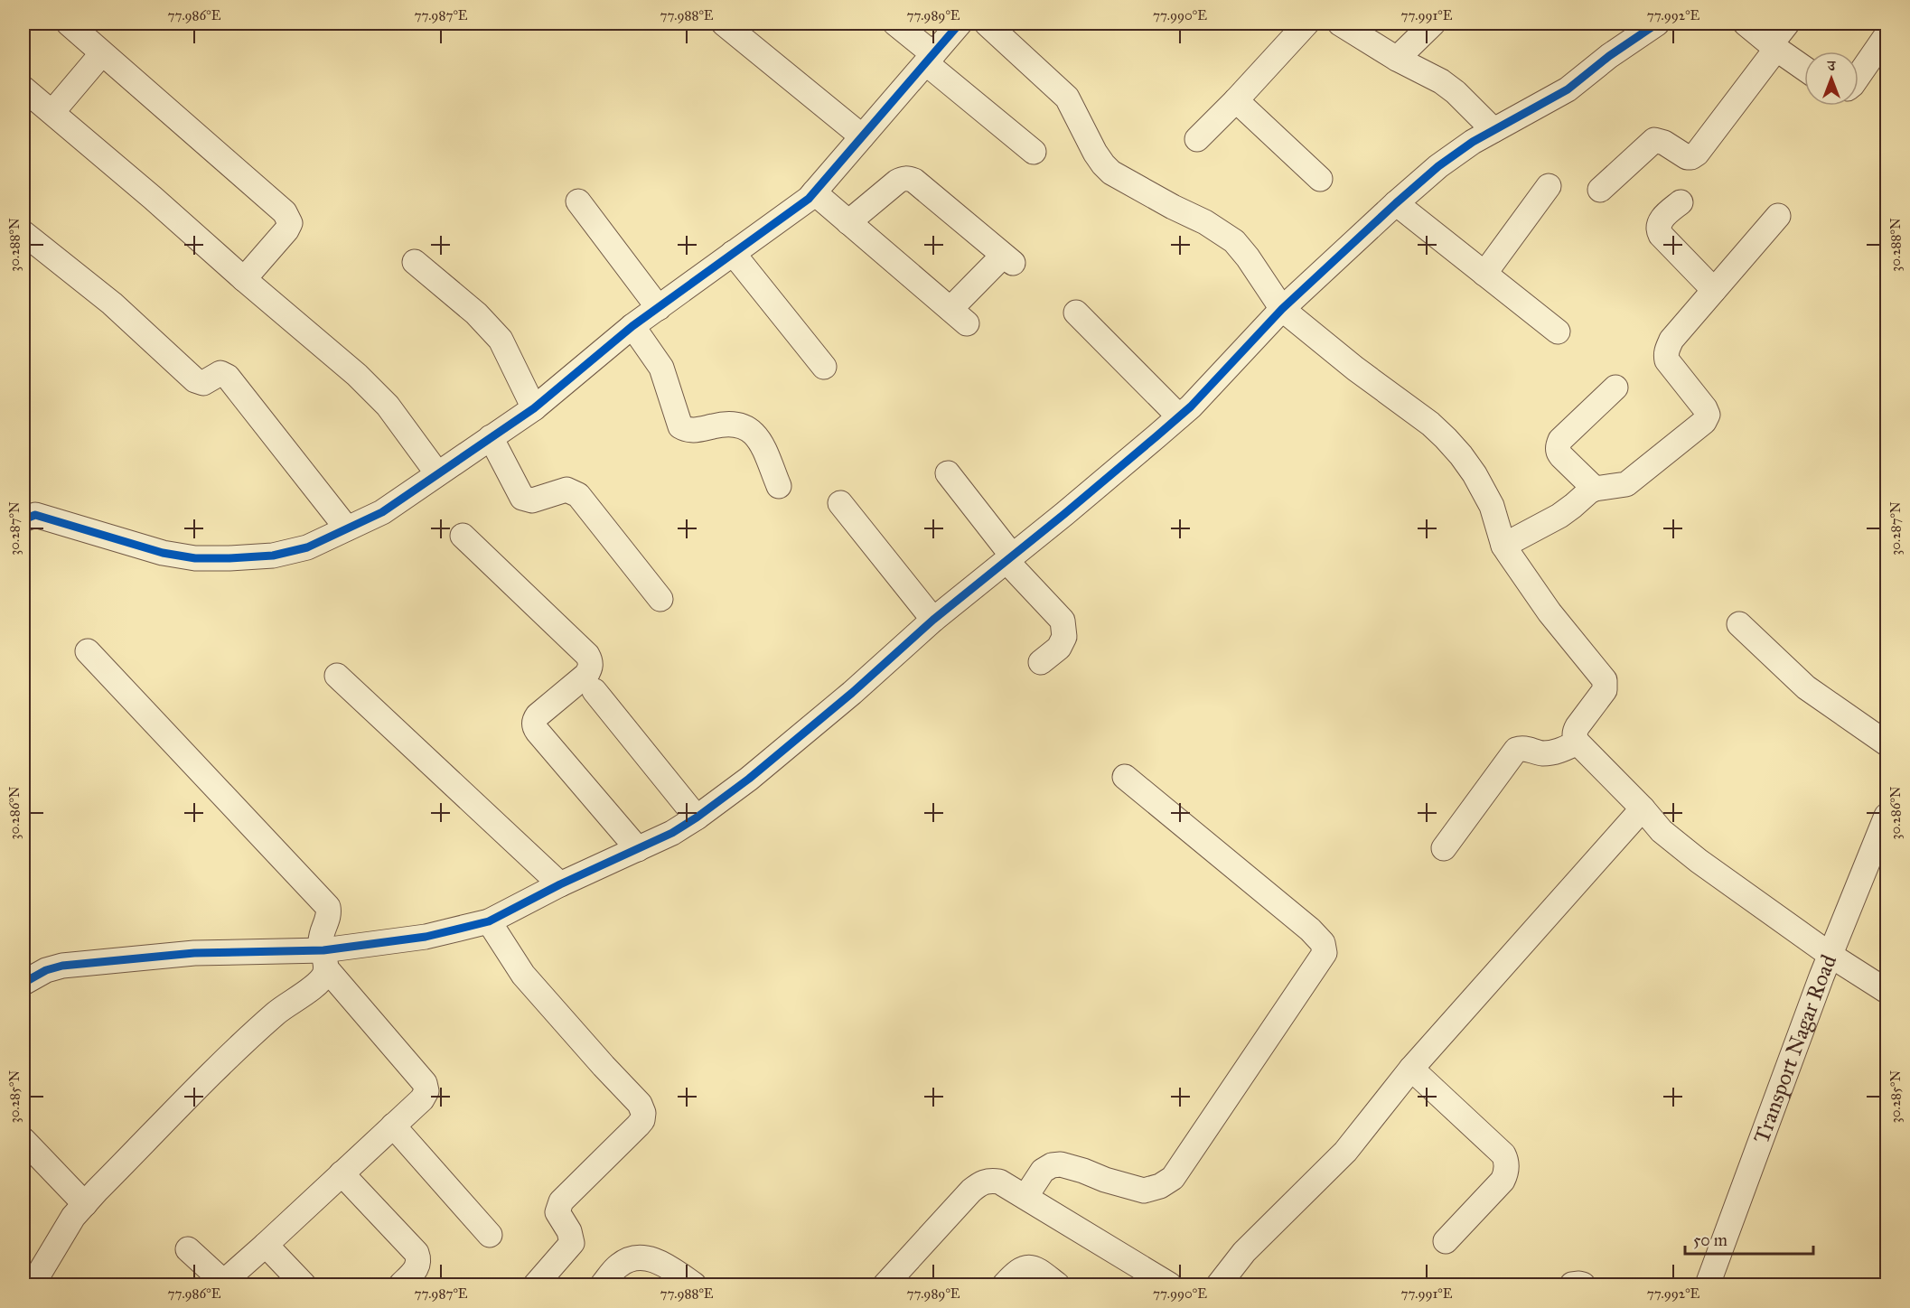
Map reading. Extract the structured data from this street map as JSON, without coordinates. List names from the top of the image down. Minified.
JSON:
{"streets":{"street":["Transport Nagar Road"]},"scale_bar":"50 m","north":"top","coordinates":["77.986°E","77.987°E","77.988°E","77.989°E","77.990°E","77.991°E","77.992°E","30.288°N","30.287°N","30.286°N","30.285°N"]}
